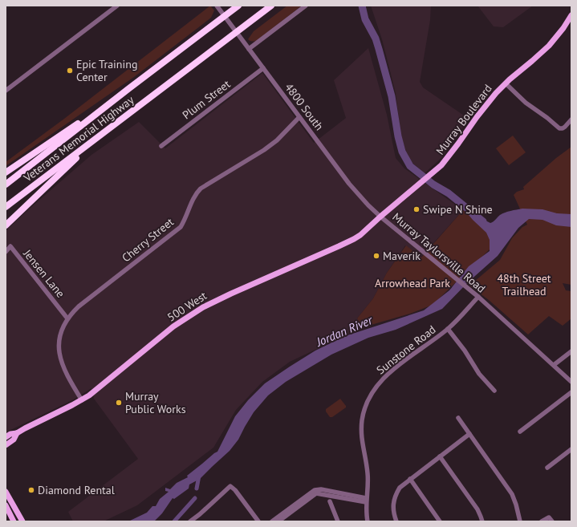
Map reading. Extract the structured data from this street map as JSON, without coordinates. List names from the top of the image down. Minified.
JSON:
{"streets":{"highway":["Veterans Memorial Highway"],"main road":["Murray Boulevard","500 West"],"street":["Plum Street","4800 South","Cherry Street","Murray Taylorsville Road","Jensen Lane","Sunstone Road"]},"crossings":[["Plum Street","4800 South"],["4800 South","Murray Boulevard"],["4800 South","Cherry Street"],["4800 South","Murray Taylorsville Road"],["4800 South","500 West"],["Murray Boulevard","Murray Taylorsville Road"],["Murray Boulevard","500 West"],["Cherry Street","Jensen Lane"],["Cherry Street","500 West"],["Murray Taylorsville Road","500 West"],["Murray Taylorsville Road","Sunstone Road"]],"water":["Jordan River"],"parks":["48th Street Trailhead","Arrowhead Park"],"places":["Epic Training Center","Swipe N Shine","Maverik","Murray Public Works","Diamond Rental"]}
